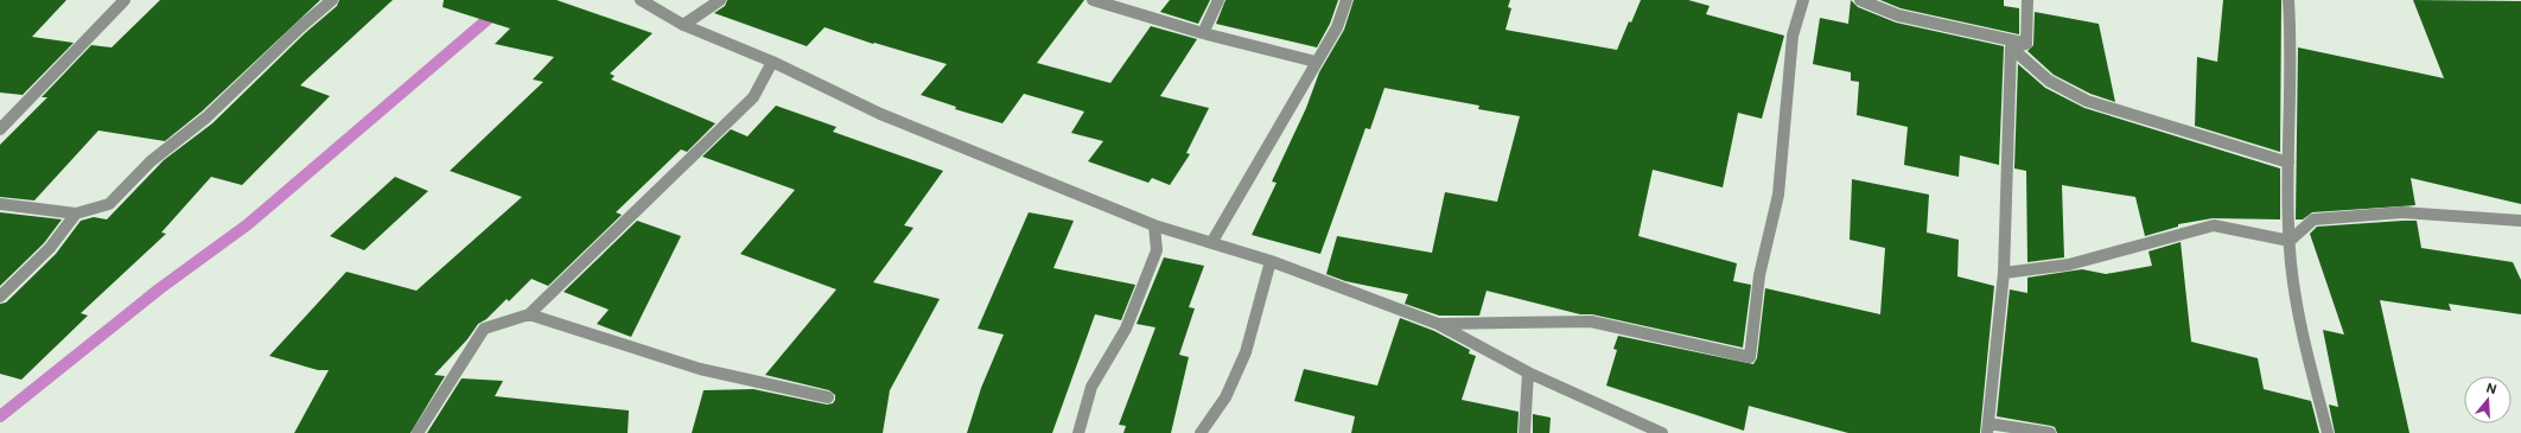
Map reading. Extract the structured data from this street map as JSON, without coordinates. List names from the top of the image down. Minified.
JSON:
{"north":"top"}
